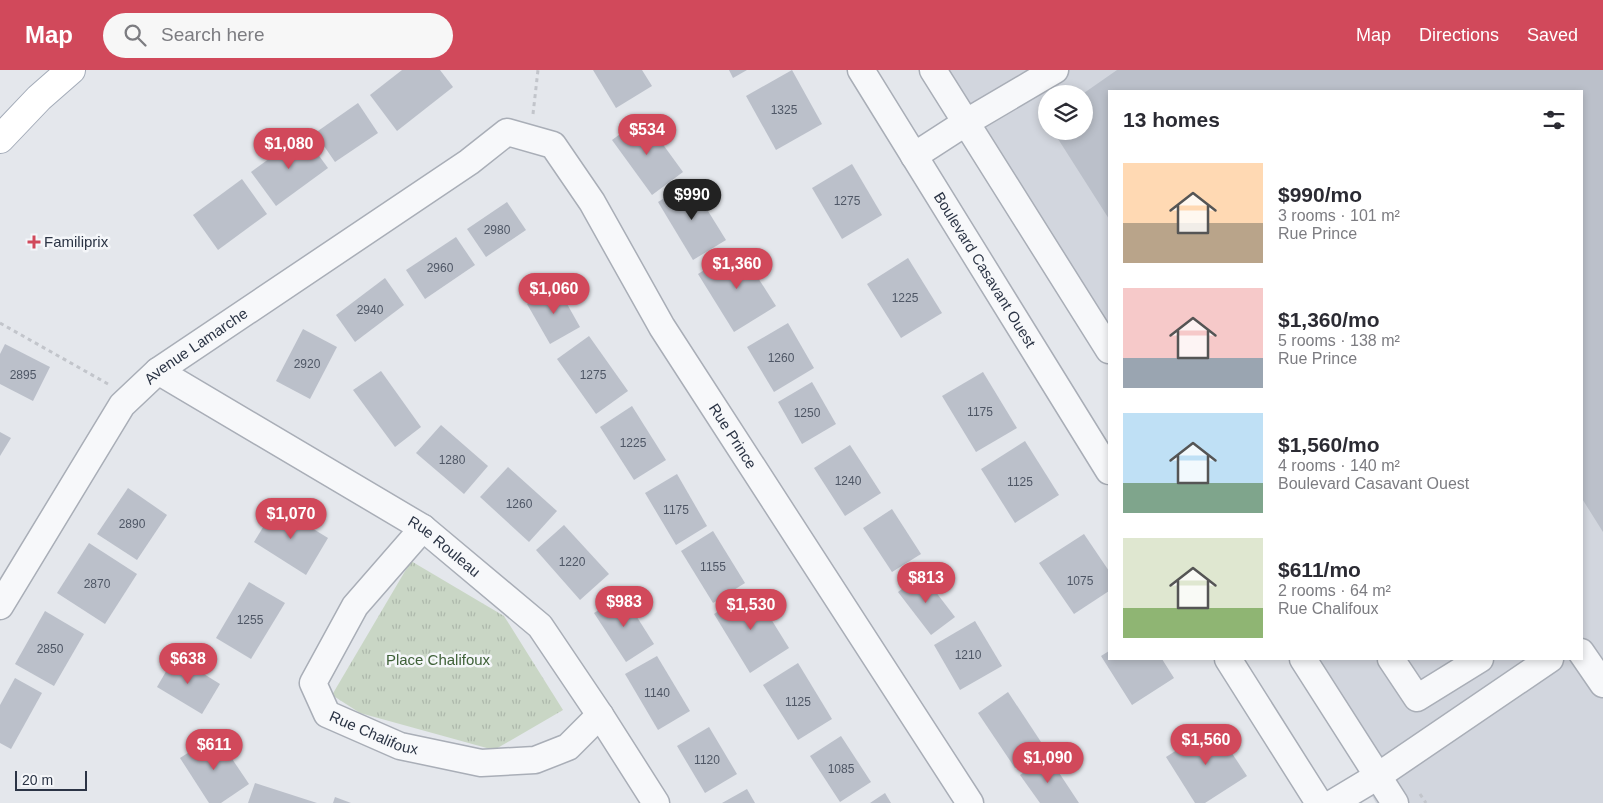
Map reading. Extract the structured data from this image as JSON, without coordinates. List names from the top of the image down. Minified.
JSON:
{"streets":{"street":["Boulevard Casavant Ouest","Avenue Lamarche","Rue Prince","Rue Rouleau","Rue Chalifoux"]},"crossings":[["Avenue Lamarche","Rue Prince"],["Avenue Lamarche","Rue Rouleau"],["Rue Rouleau","Rue Chalifoux"]],"parks":["Place Chalifoux"],"places":{"health":["Familiprix"]},"house_numbers":["1325","1275","2980","2960","1225","2940","1260","2920","2895","1275","1175","1250","1225","1280","1240","1125","1260","1175","2890","1220","1155","1075","2870","1255","2850","1210","1140","1125","1120","1085"],"scale_bar":"20 m","page":{"header":"Map","search":"Search here","nav":["Map","Directions","Saved"],"heading":"13 homes","price":["$534","$1,080","$990","$1,360","$1,060","$1,070","$813","$983","$1,530","$638","$1,560","$611","$1,090"],"list":[{"name":"$990/mo","note":"3 rooms · 101 m² · Rue Prince"},{"name":"$1,360/mo","note":"5 rooms · 138 m² · Rue Prince"},{"name":"$1,560/mo","note":"4 rooms · 140 m² · Boulevard Casavant Ouest"},{"name":"$611/mo","note":"2 rooms · 64 m² · Rue Chalifoux"}],"scale":"20 m"}}
